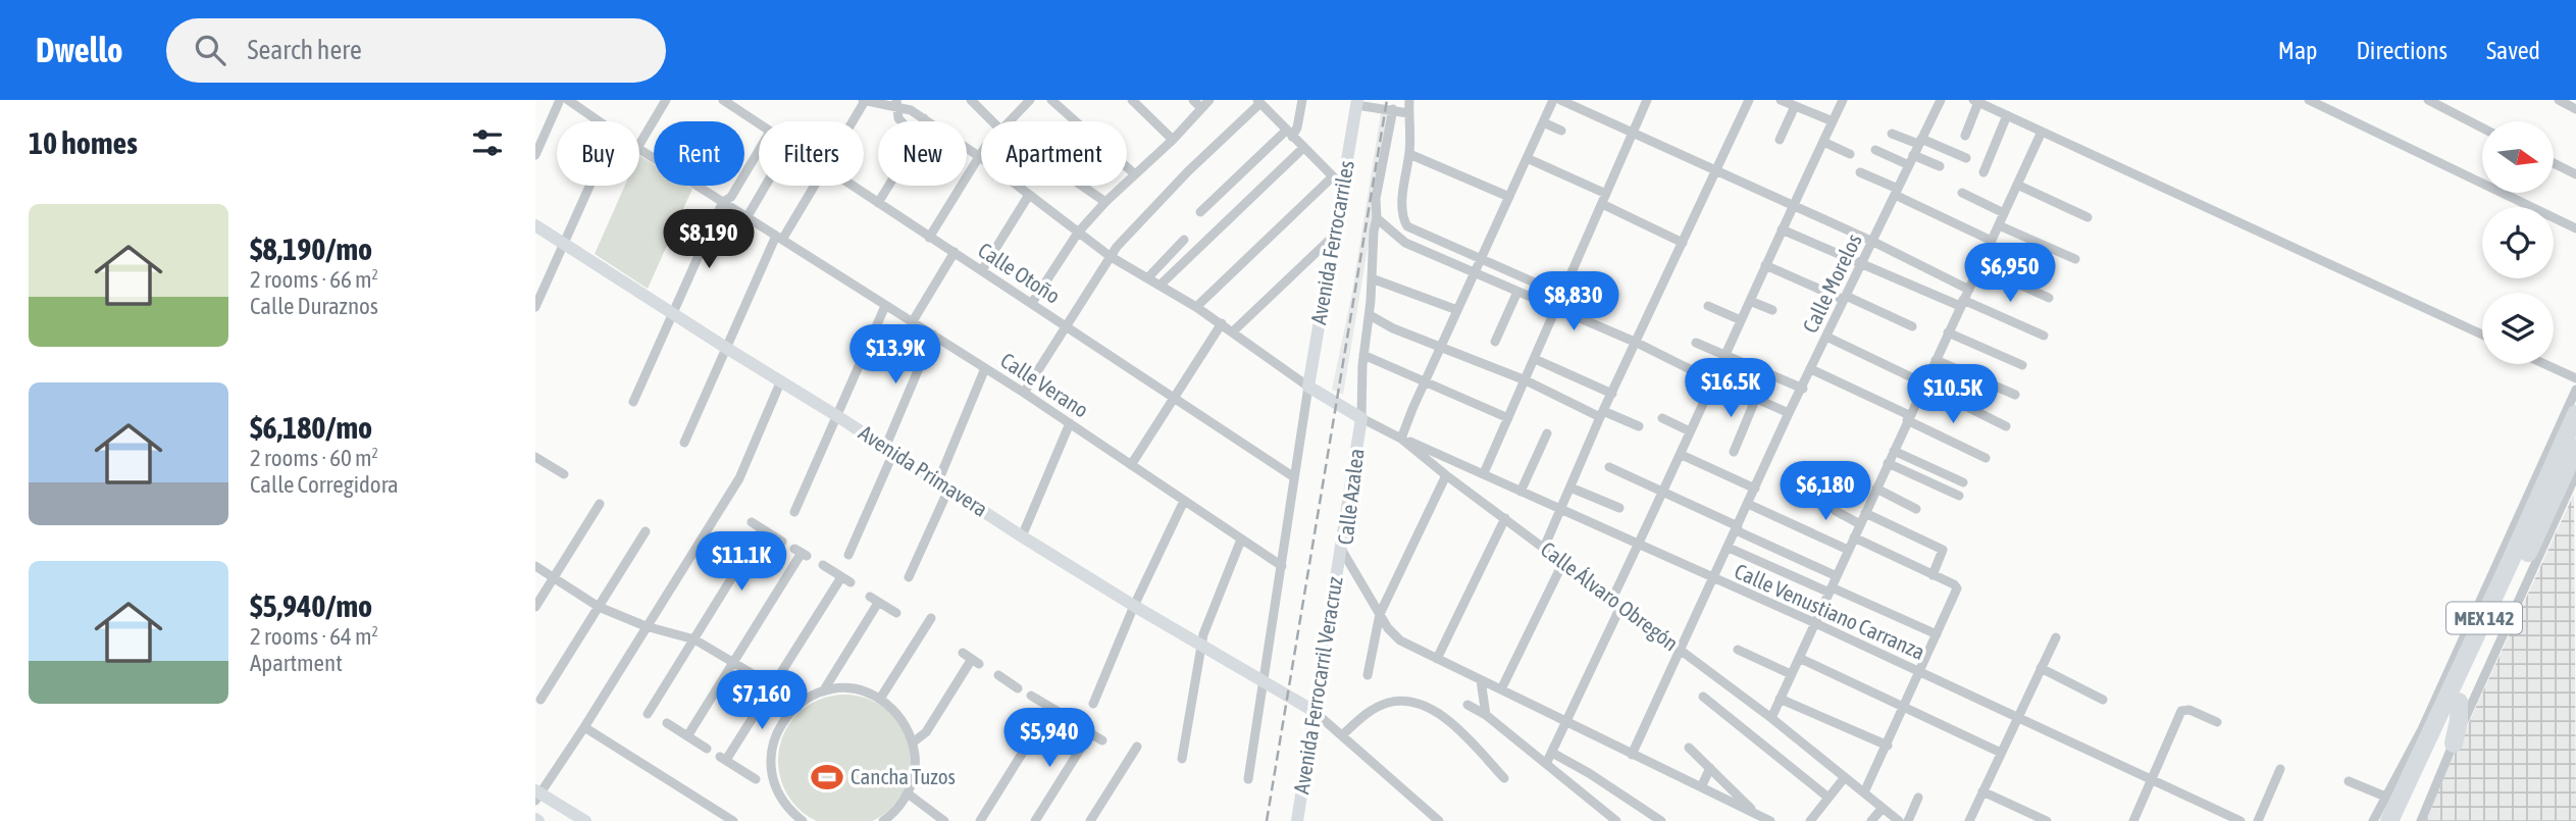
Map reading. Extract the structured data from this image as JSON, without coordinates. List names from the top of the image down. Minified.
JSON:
{"streets":{"highway":["MEX 142"],"street":["Avenida Ferrocarriles","Calle Otoño","Calle Morelos","Calle Verano","Avenida Primavera","Calle Azalea","Calle Álvaro Obregón","Calle Venustiano Carranza","Avenida Ferrocarril Veracruz"]},"crossings":[["Avenida Ferrocarriles","Calle Álvaro Obregón"],["Calle Morelos","Calle Azalea"],["Calle Morelos","Calle Álvaro Obregón"],["Calle Morelos","Calle Venustiano Carranza"],["Avenida Primavera","Avenida Ferrocarril Veracruz"],["Calle Azalea","Calle Álvaro Obregón"],["Calle Azalea","Avenida Ferrocarril Veracruz"],["Calle Álvaro Obregón","Calle Venustiano Carranza"]],"places":{"sports":["Cancha Tuzos"]},"north":"right","page":{"header":"Dwello","search":"Search here","nav":["Map","Directions","Saved"],"heading":"10 homes","chip":["Buy","Rent","Filters","New","Apartment"],"list":[{"name":"$8,190/mo","note":"2 rooms · 66 m² · Calle Duraznos"},{"name":"$6,180/mo","note":"2 rooms · 60 m² · Calle Corregidora"},{"name":"$5,940/mo","note":"2 rooms · 64 m² · Apartment"}],"price":["$8,190","$6,950","$8,830","$13.9K","$16.5K","$10.5K","$6,180","$11.1K","$7,160","$5,940"]}}
